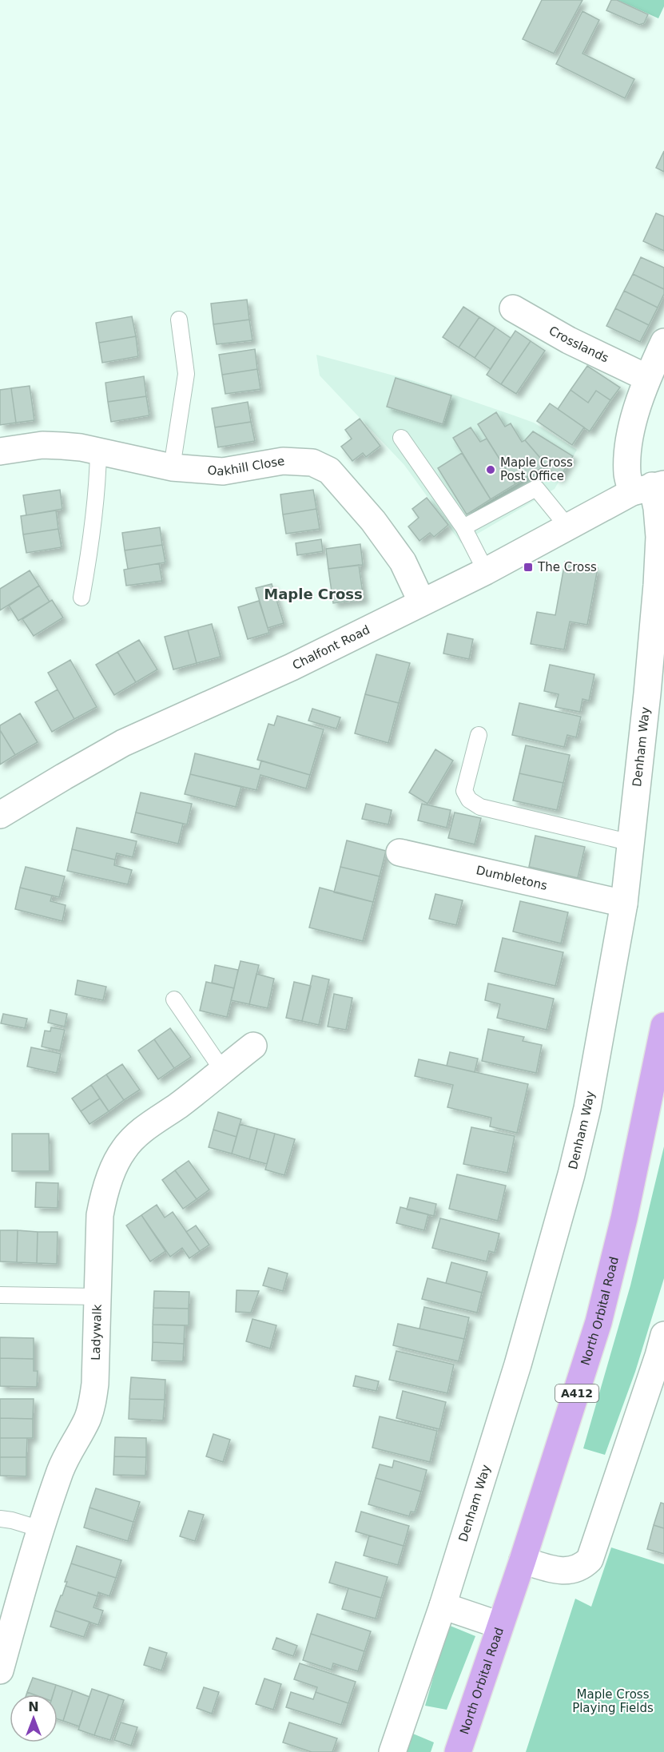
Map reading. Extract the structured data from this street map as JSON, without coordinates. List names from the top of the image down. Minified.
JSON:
{"streets":{"main road":["North Orbital Road","A412"],"street":["Crosslands","Oakhill Close","Chalfont Road","Denham Way","Dumbletons","Ladywalk"]},"crossings":[["Crosslands","Denham Way"],["Oakhill Close","Chalfont Road"],["Chalfont Road","Denham Way"],["Denham Way","Dumbletons"]],"districts":["Maple Cross"],"parks":["Maple Cross Playing Fields"],"places":{"other":["Maple Cross Post Office"],"transit":["The Cross"]},"north":"top"}
